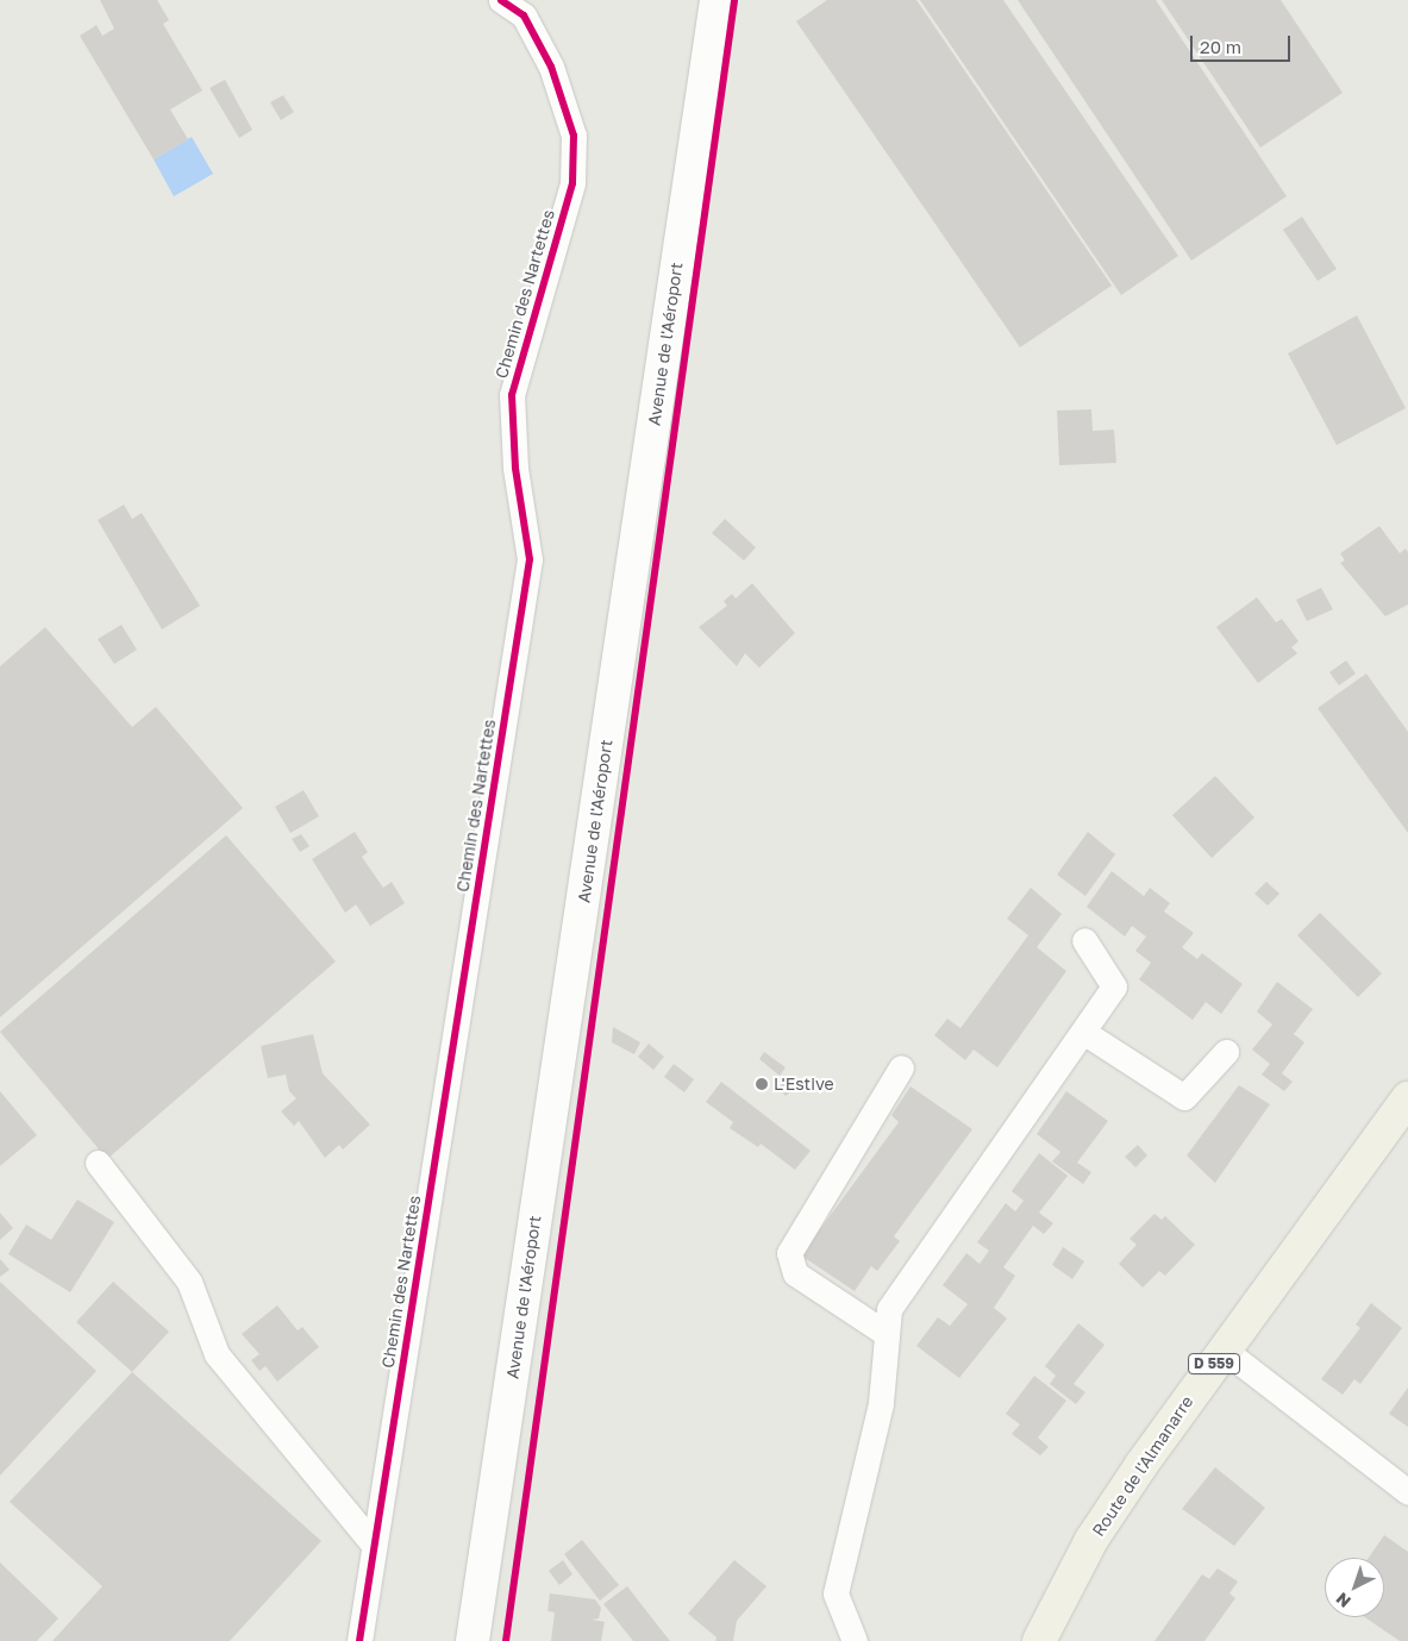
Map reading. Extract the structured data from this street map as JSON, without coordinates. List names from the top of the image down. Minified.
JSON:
{"streets":{"main road":["Avenue de l'Aéroport","D 559","Route de l'Almanarre"],"street":["Chemin des Nartettes"]},"places":["L'Estive"],"scale_bar":"20 m","north":"bottom left"}
